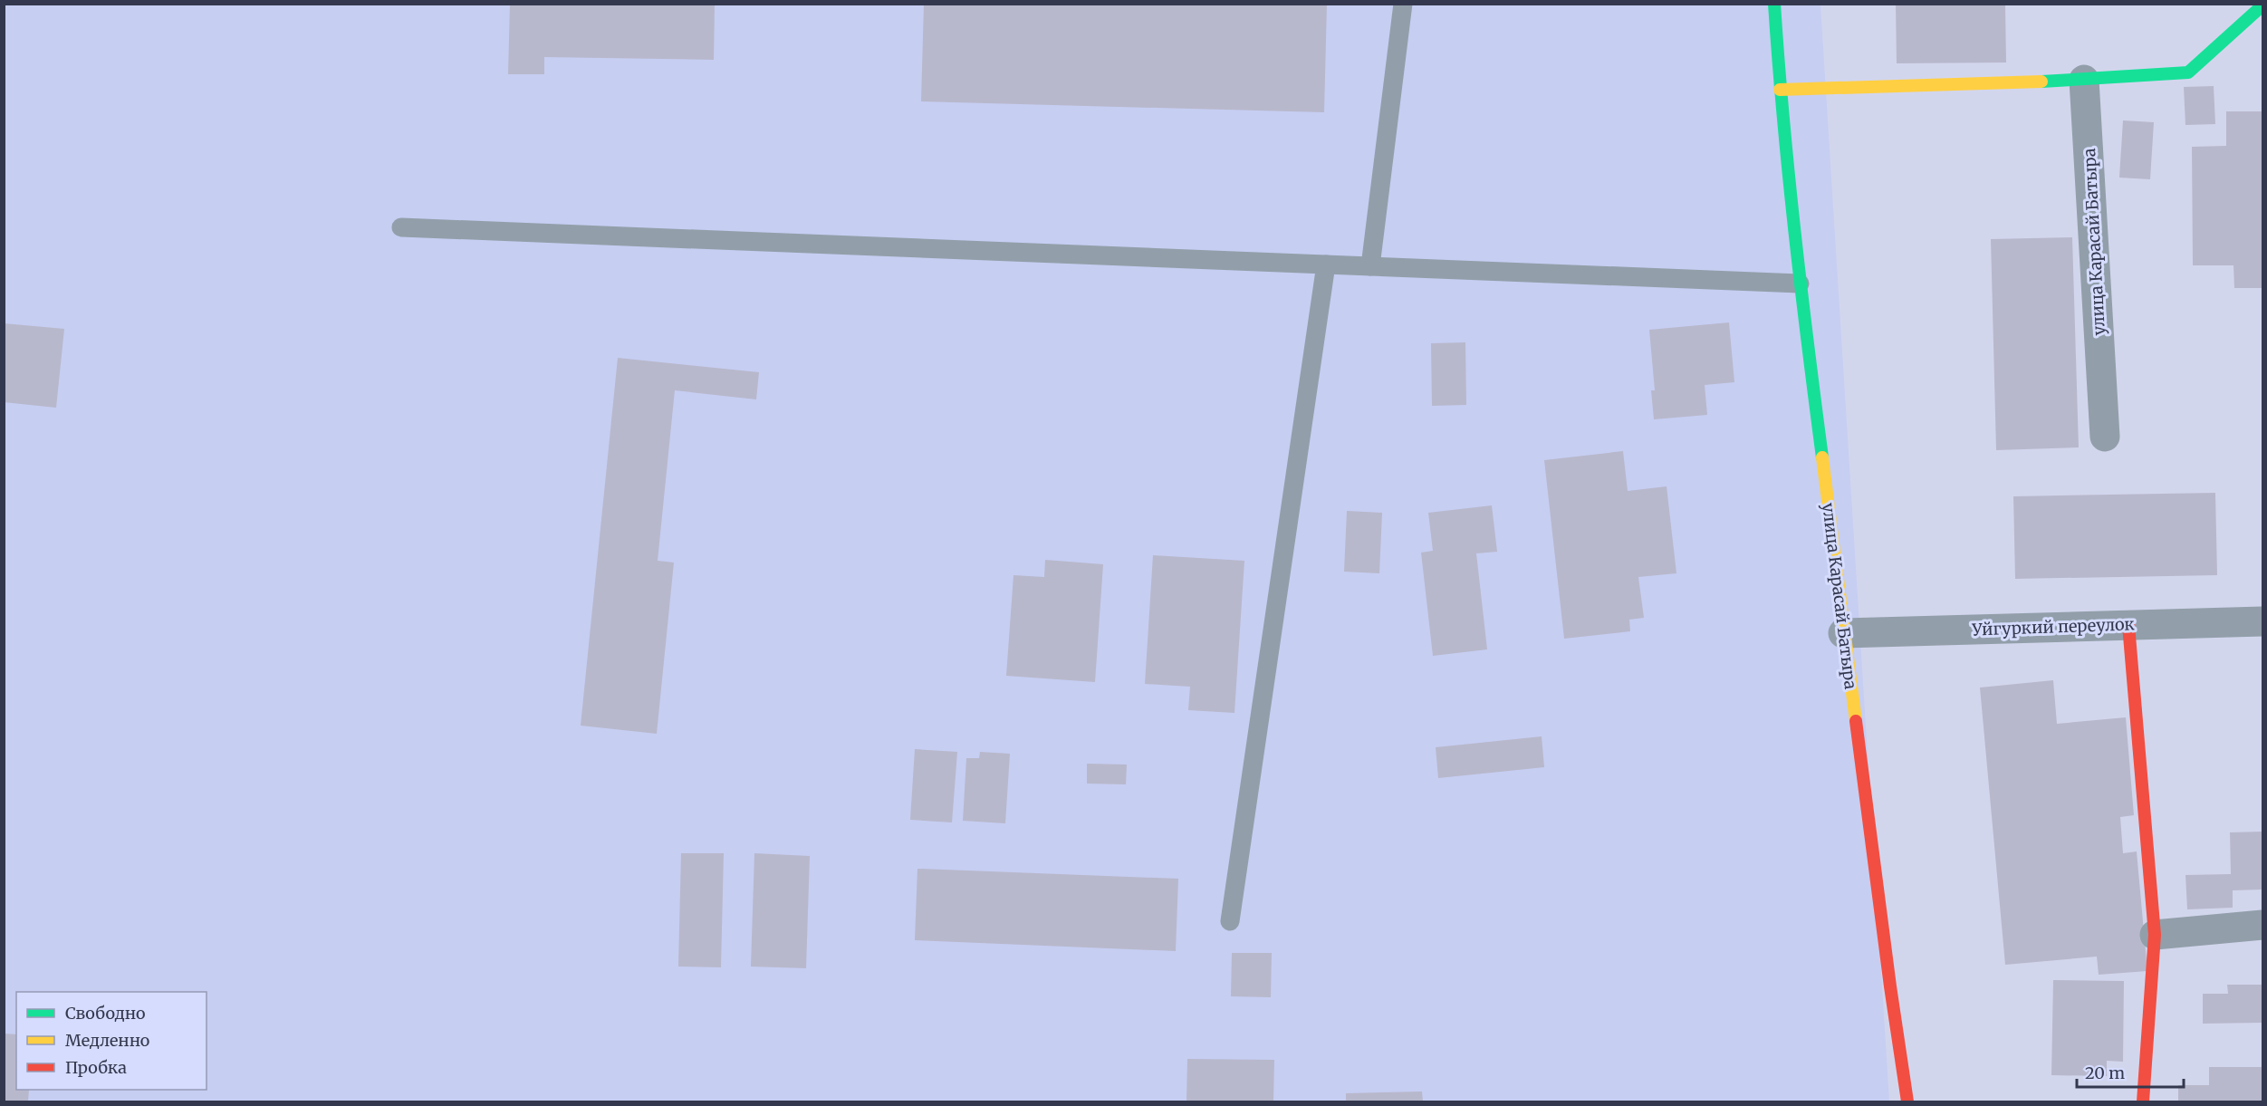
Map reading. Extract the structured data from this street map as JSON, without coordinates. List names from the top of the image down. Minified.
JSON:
{"streets":{"main road":["улица Карасай Батыра"],"street":["Уйгуркий переулок"]},"crossings":[["улица Карасай Батыра","Уйгуркий переулок"]],"legend":["Свободно","Медленно","Пробка"],"scale_bar":"20 m"}
